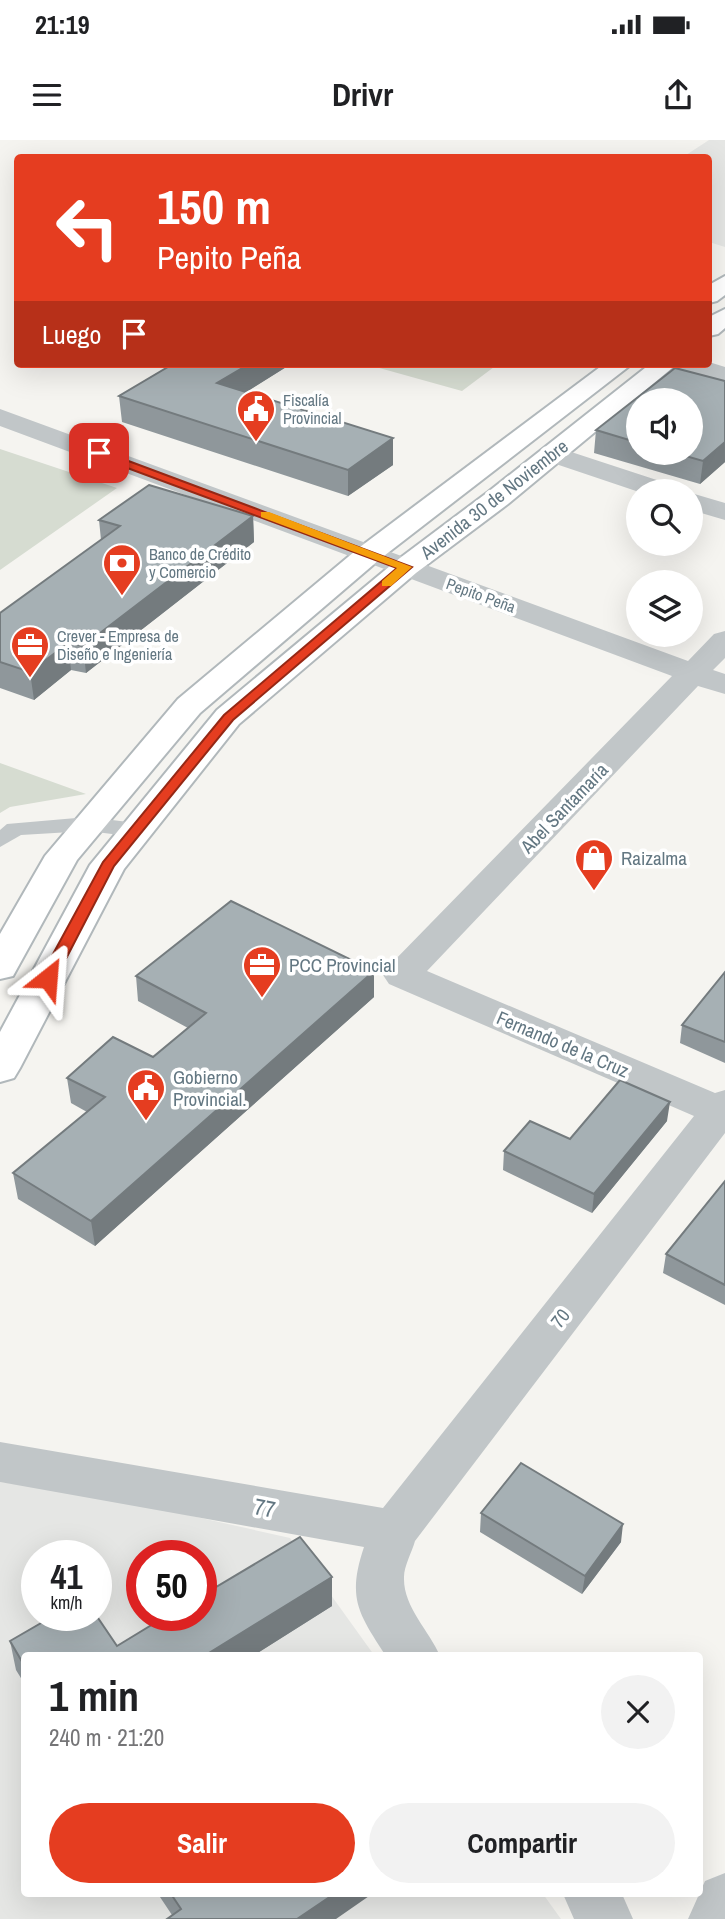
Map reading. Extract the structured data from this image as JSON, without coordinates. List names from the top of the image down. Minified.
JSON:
{"streets":{"main road":["Avenida 30 de Noviembre"],"street":["Pepito Peña","Abel Santamaría","Fernando de la Cruz","70","77"]},"crossings":[["Avenida 30 de Noviembre","Pepito Peña"],["Pepito Peña","Abel Santamaría"],["Abel Santamaría","Fernando de la Cruz"],["Fernando de la Cruz","70"],["70","77"]],"places":{"public building":["Fiscalía Provincial","Gobierno Provincial."],"bank":["Banco de Crédito y Comercio"],"office":["Crever - Empresa de Diseño e Ingeniería","PCC Provincial"],"shop":["Raizalma"]},"page":{"status":"21:19","header":"Drivr","turn":["150 m","Pepito Peña"],"then":"Luego","speed":"41 km/h","limit":"50","heading":["1 min","240 m · 21:20"],"buttons":["Salir","Compartir"]}}
